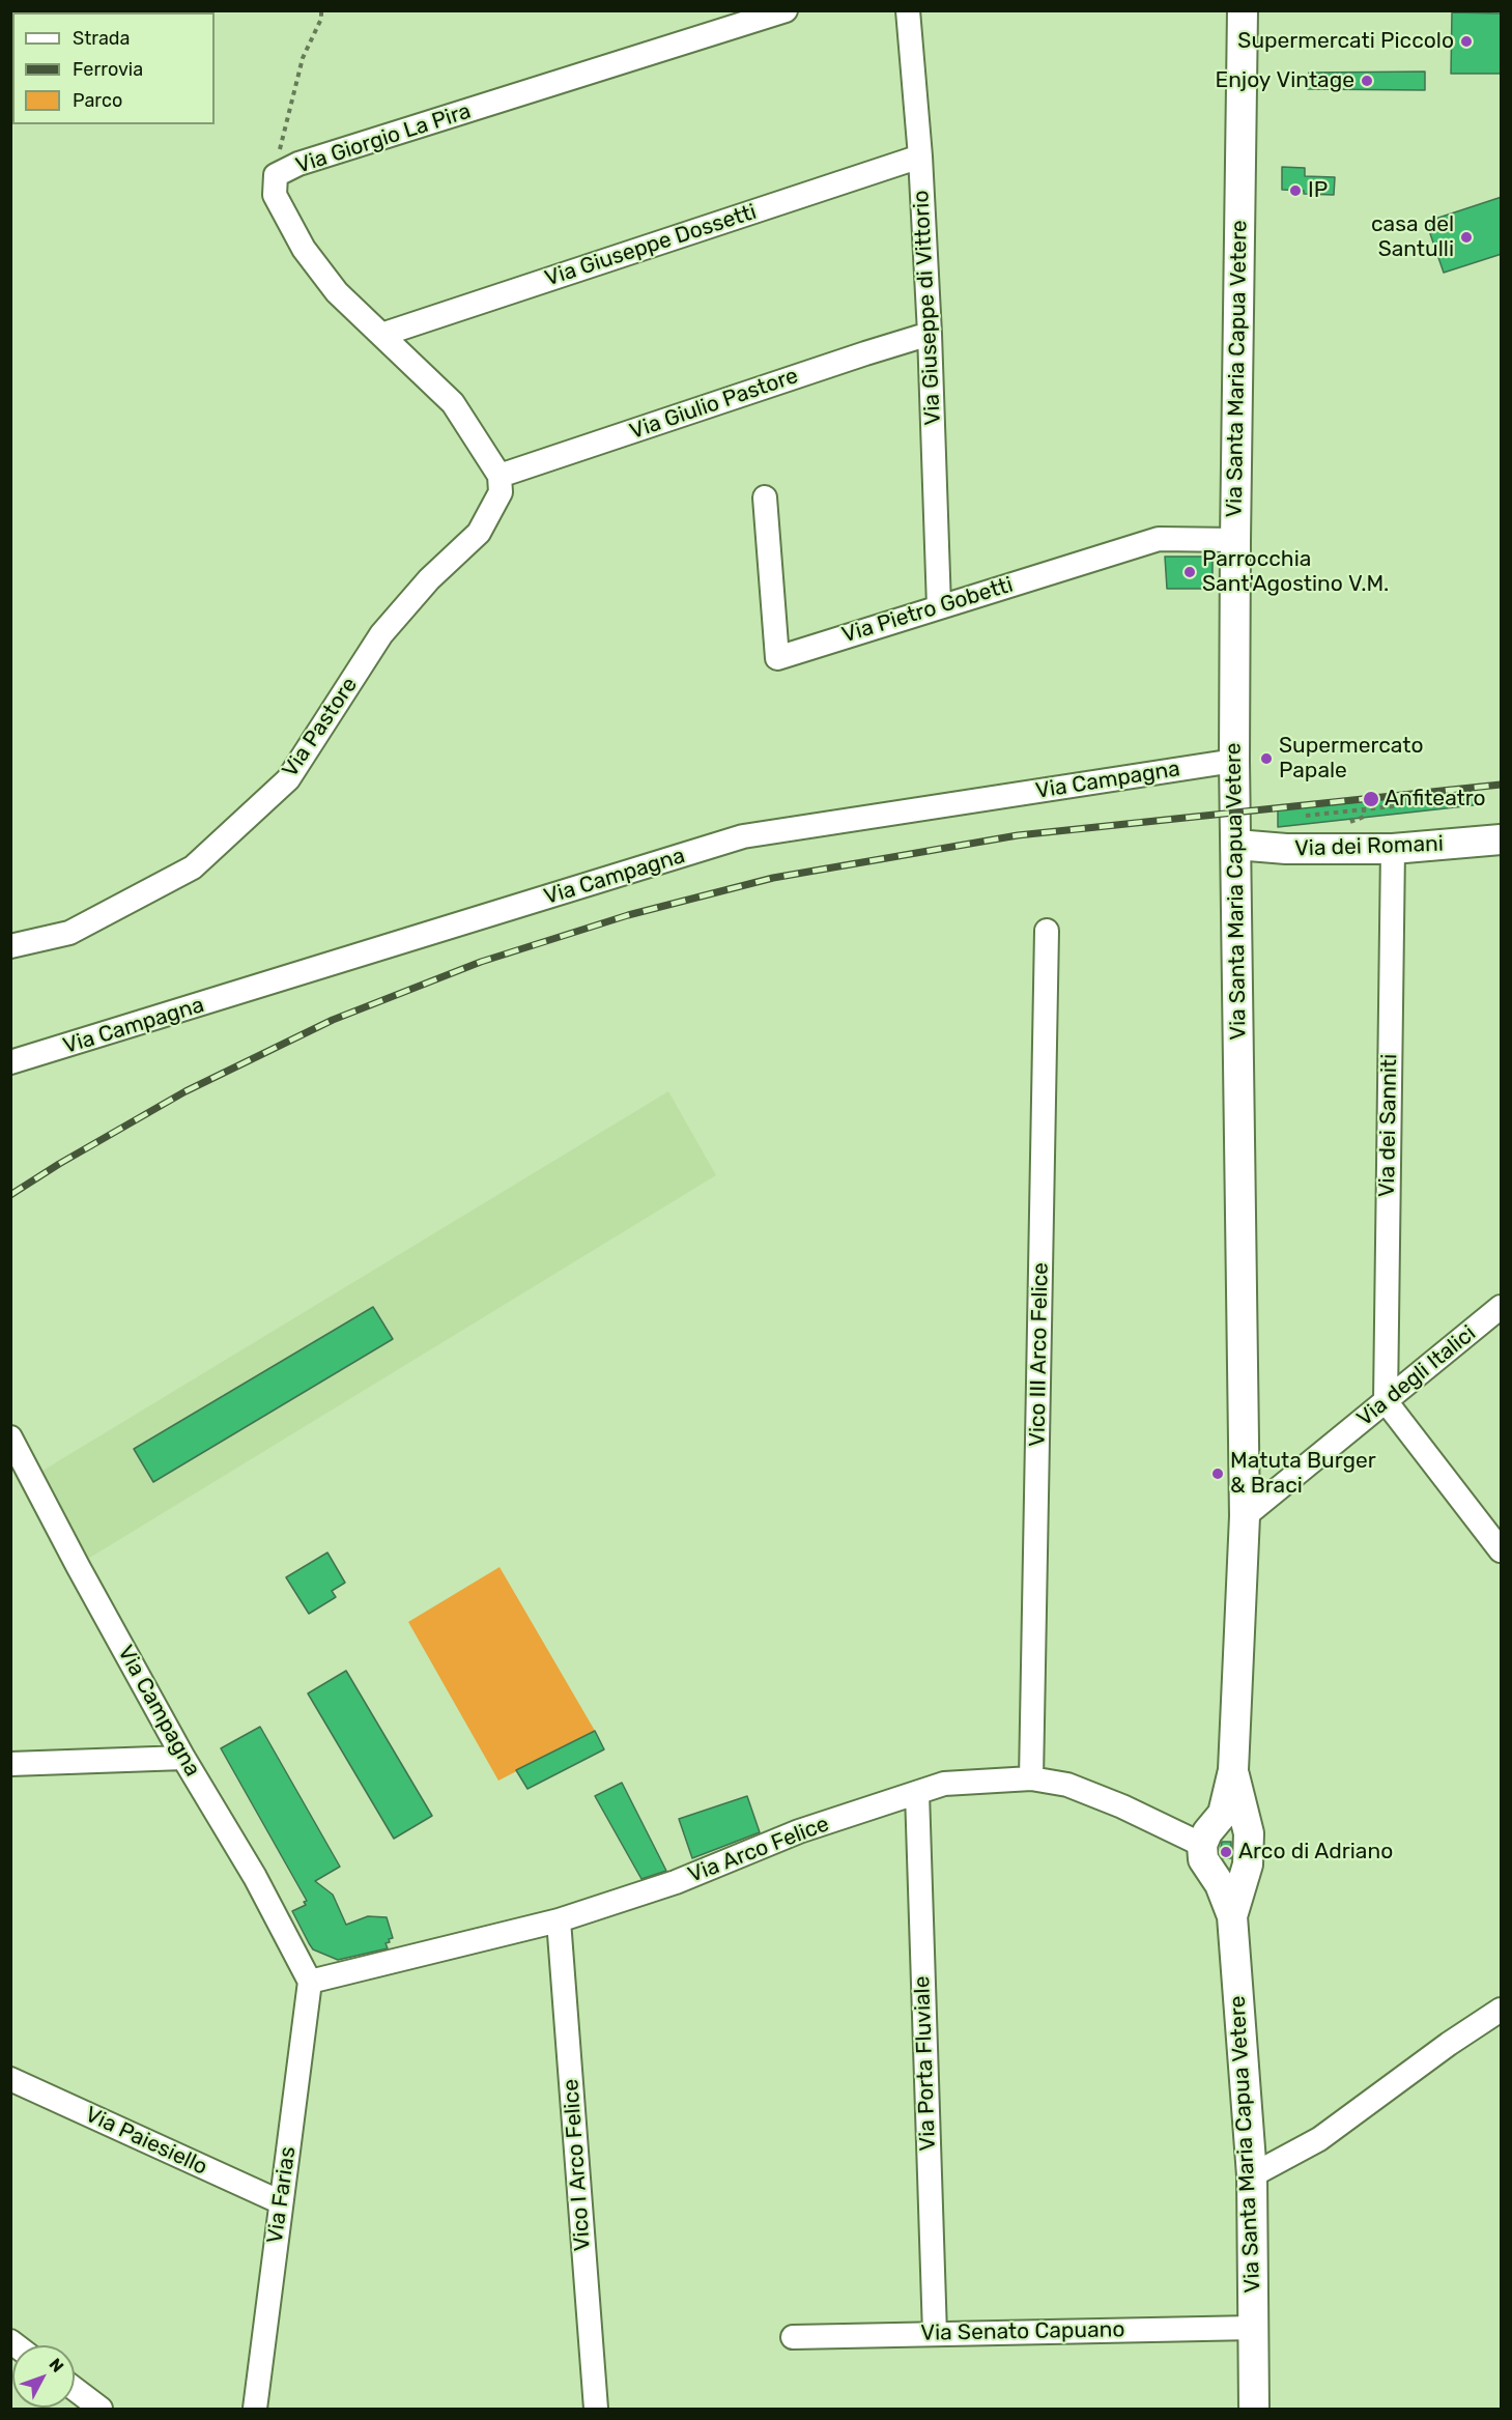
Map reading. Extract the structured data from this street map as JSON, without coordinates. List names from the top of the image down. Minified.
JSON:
{"streets":{"main road":["Via Santa Maria Capua Vetere","Via dei Romani"],"street":["Via Giorgio La Pira","Via Giuseppe Dossetti","Via Giuseppe di Vittorio","Via Giulio Pastore","Via Pietro Gobetti","Via Pastore","Via Campagna","Via dei Sanniti","Vico III Arco Felice","Via degli Italici","Via Arco Felice","Via Porta Fluviale","Via Paiesiello","Vico I Arco Felice","Via Farias","Via Senato Capuano"]},"crossings":[["Via Giorgio La Pira","Via Giuseppe Dossetti"],["Via Giorgio La Pira","Via Giulio Pastore"],["Via Giorgio La Pira","Via Pastore"],["Via Giuseppe Dossetti","Via Giuseppe di Vittorio"],["Via Giuseppe di Vittorio","Via Giulio Pastore"],["Via Giuseppe di Vittorio","Via Pietro Gobetti"],["Via Santa Maria Capua Vetere","Via Pietro Gobetti"],["Via Santa Maria Capua Vetere","Via Campagna"],["Via Santa Maria Capua Vetere","Via dei Romani"],["Via Santa Maria Capua Vetere","Via degli Italici"],["Via Santa Maria Capua Vetere","Via Senato Capuano"],["Via Giulio Pastore","Via Pastore"],["Via Campagna","Via Arco Felice"],["Via Campagna","Via Farias"],["Via dei Romani","Via dei Sanniti"],["Via dei Sanniti","Via degli Italici"],["Vico III Arco Felice","Via Arco Felice"],["Via Arco Felice","Via Porta Fluviale"],["Via Arco Felice","Vico I Arco Felice"],["Via Arco Felice","Via Farias"],["Via Porta Fluviale","Via Senato Capuano"],["Via Paiesiello","Via Farias"]],"places":["Supermercati Piccolo","Enjoy Vintage","IP","casa del Santulli","Parrocchia Sant'Agostino V.M.","Supermercato Papale","Anfiteatro","Matuta Burger & Braci","Arco di Adriano"],"legend":["Strada","Ferrovia","Parco"],"north":"top right"}
